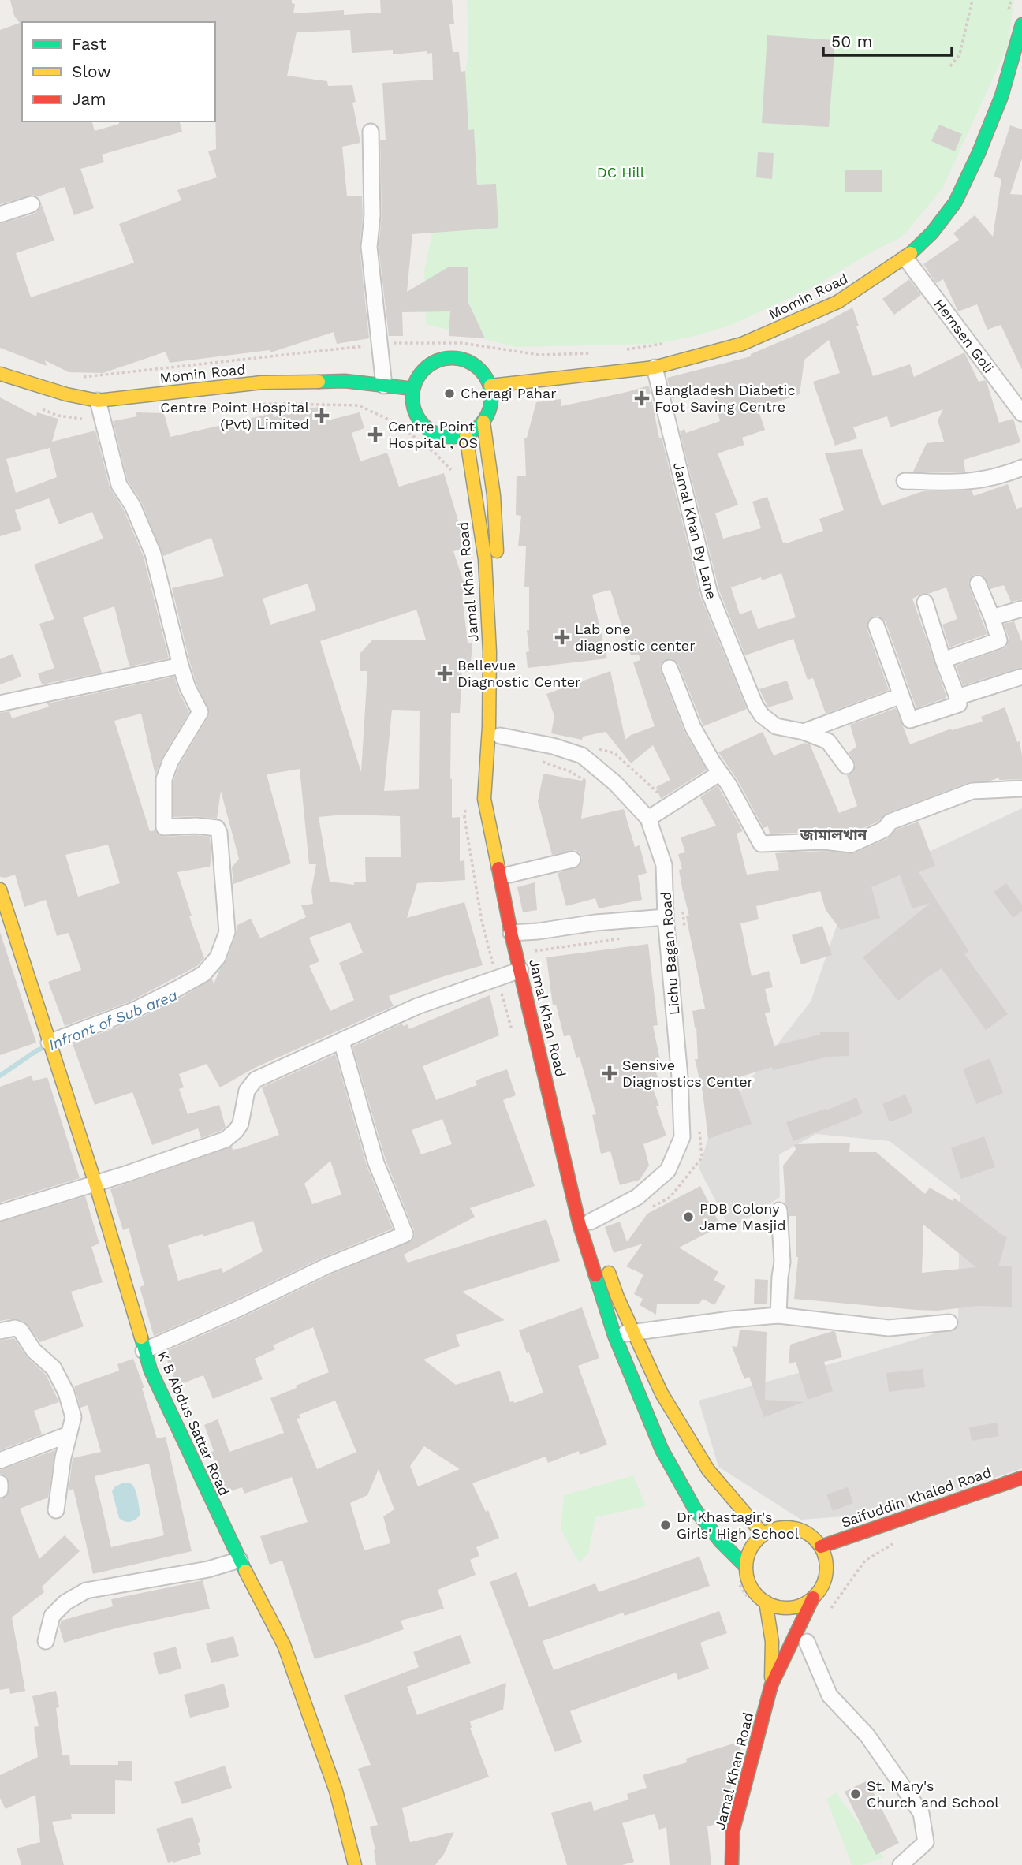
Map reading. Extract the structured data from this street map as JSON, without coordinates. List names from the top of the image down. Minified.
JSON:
{"streets":{"main road":["Momin Road","Jamal Khan Road","K B Abdus Sattar Road","Saifuddin Khaled Road"],"street":["Hemsen Goli","Jamal Khan By Lane","Lichu Bagan Road"]},"crossings":[["Momin Road","Hemsen Goli"],["Momin Road","Jamal Khan By Lane"],["Momin Road","Jamal Khan Road"],["Jamal Khan Road","Saifuddin Khaled Road"]],"districts":["জামালখান"],"water":["Infront of Sub area"],"parks":["DC Hill"],"places":{"other":["Cheragi Pahar","PDB Colony Jame Masjid","Dr Khastagir's Girls' High School","St. Mary's Church and School"],"health":["Bangladesh Diabetic Foot Saving Centre","Centre Point Hospital (Pvt) Limited","Centre Point Hospital , OS","Lab one diagnostic center","Bellevue Diagnostic Center","Sensive Diagnostics Center"]},"legend":["Fast","Slow","Jam"],"scale_bar":"50 m"}
